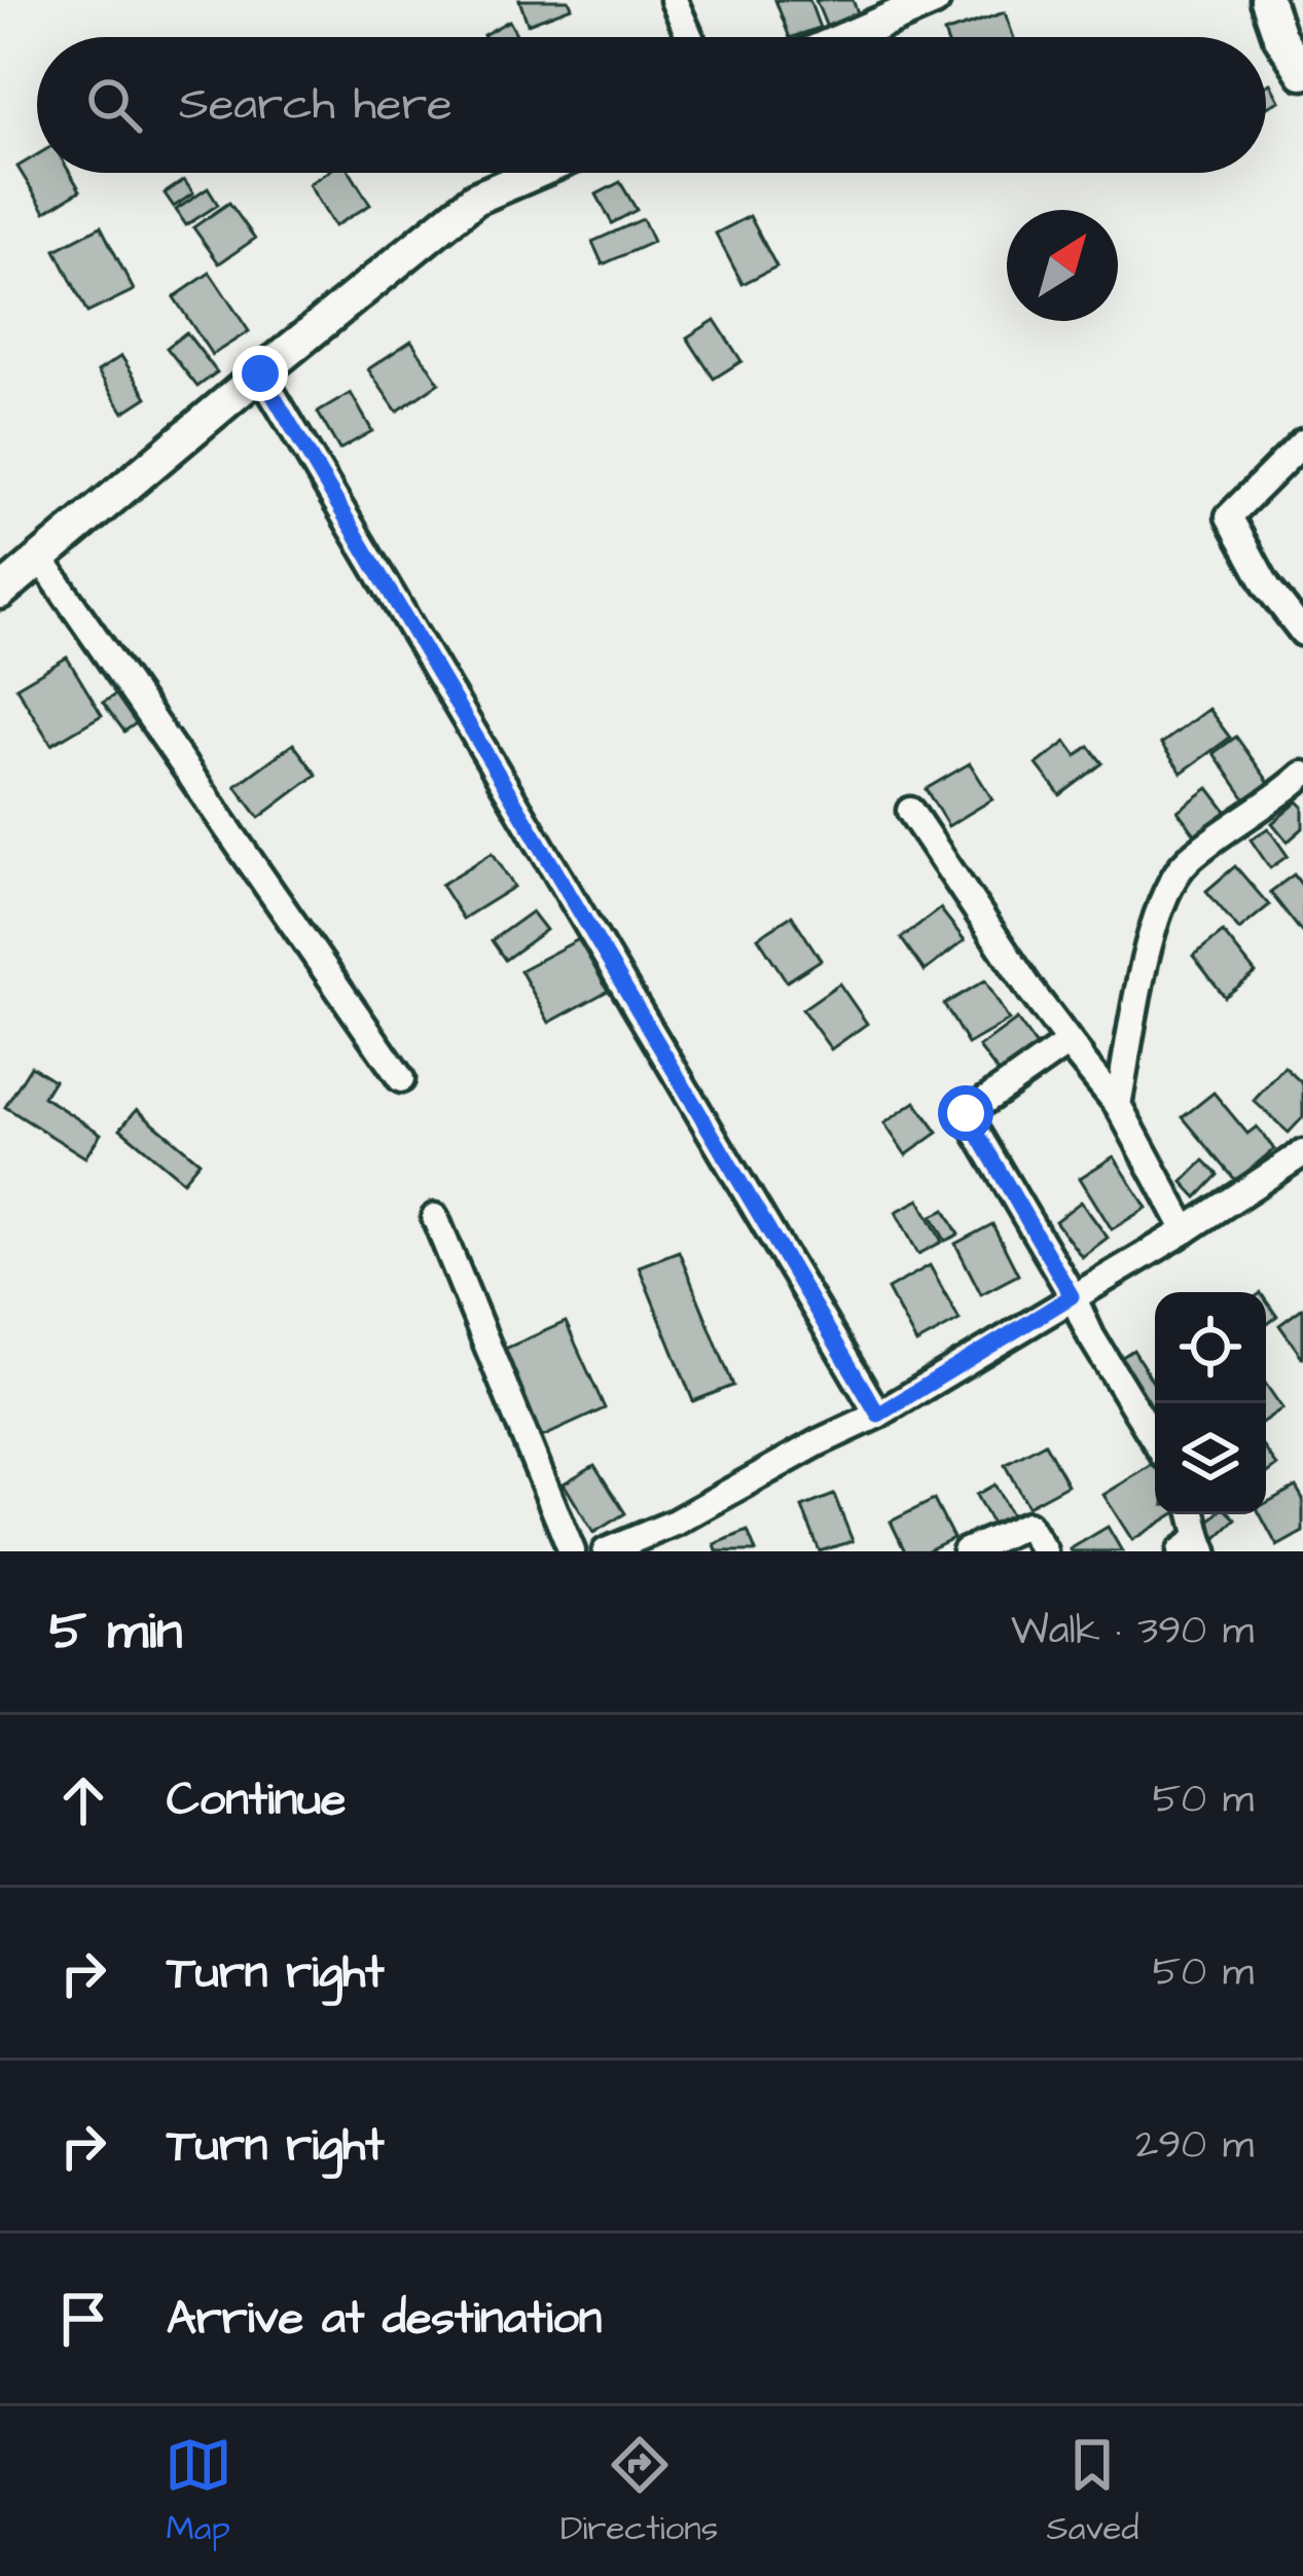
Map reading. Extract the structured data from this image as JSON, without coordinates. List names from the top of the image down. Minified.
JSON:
{"north":"top right","page":{"search":"Search here","heading":["5 min","Walk · 390 m"],"list":[["Continue","50 m"],["Turn right","50 m"],["Turn right","290 m"],"Arrive at destination"],"nav":["Map","Directions","Saved"]}}
